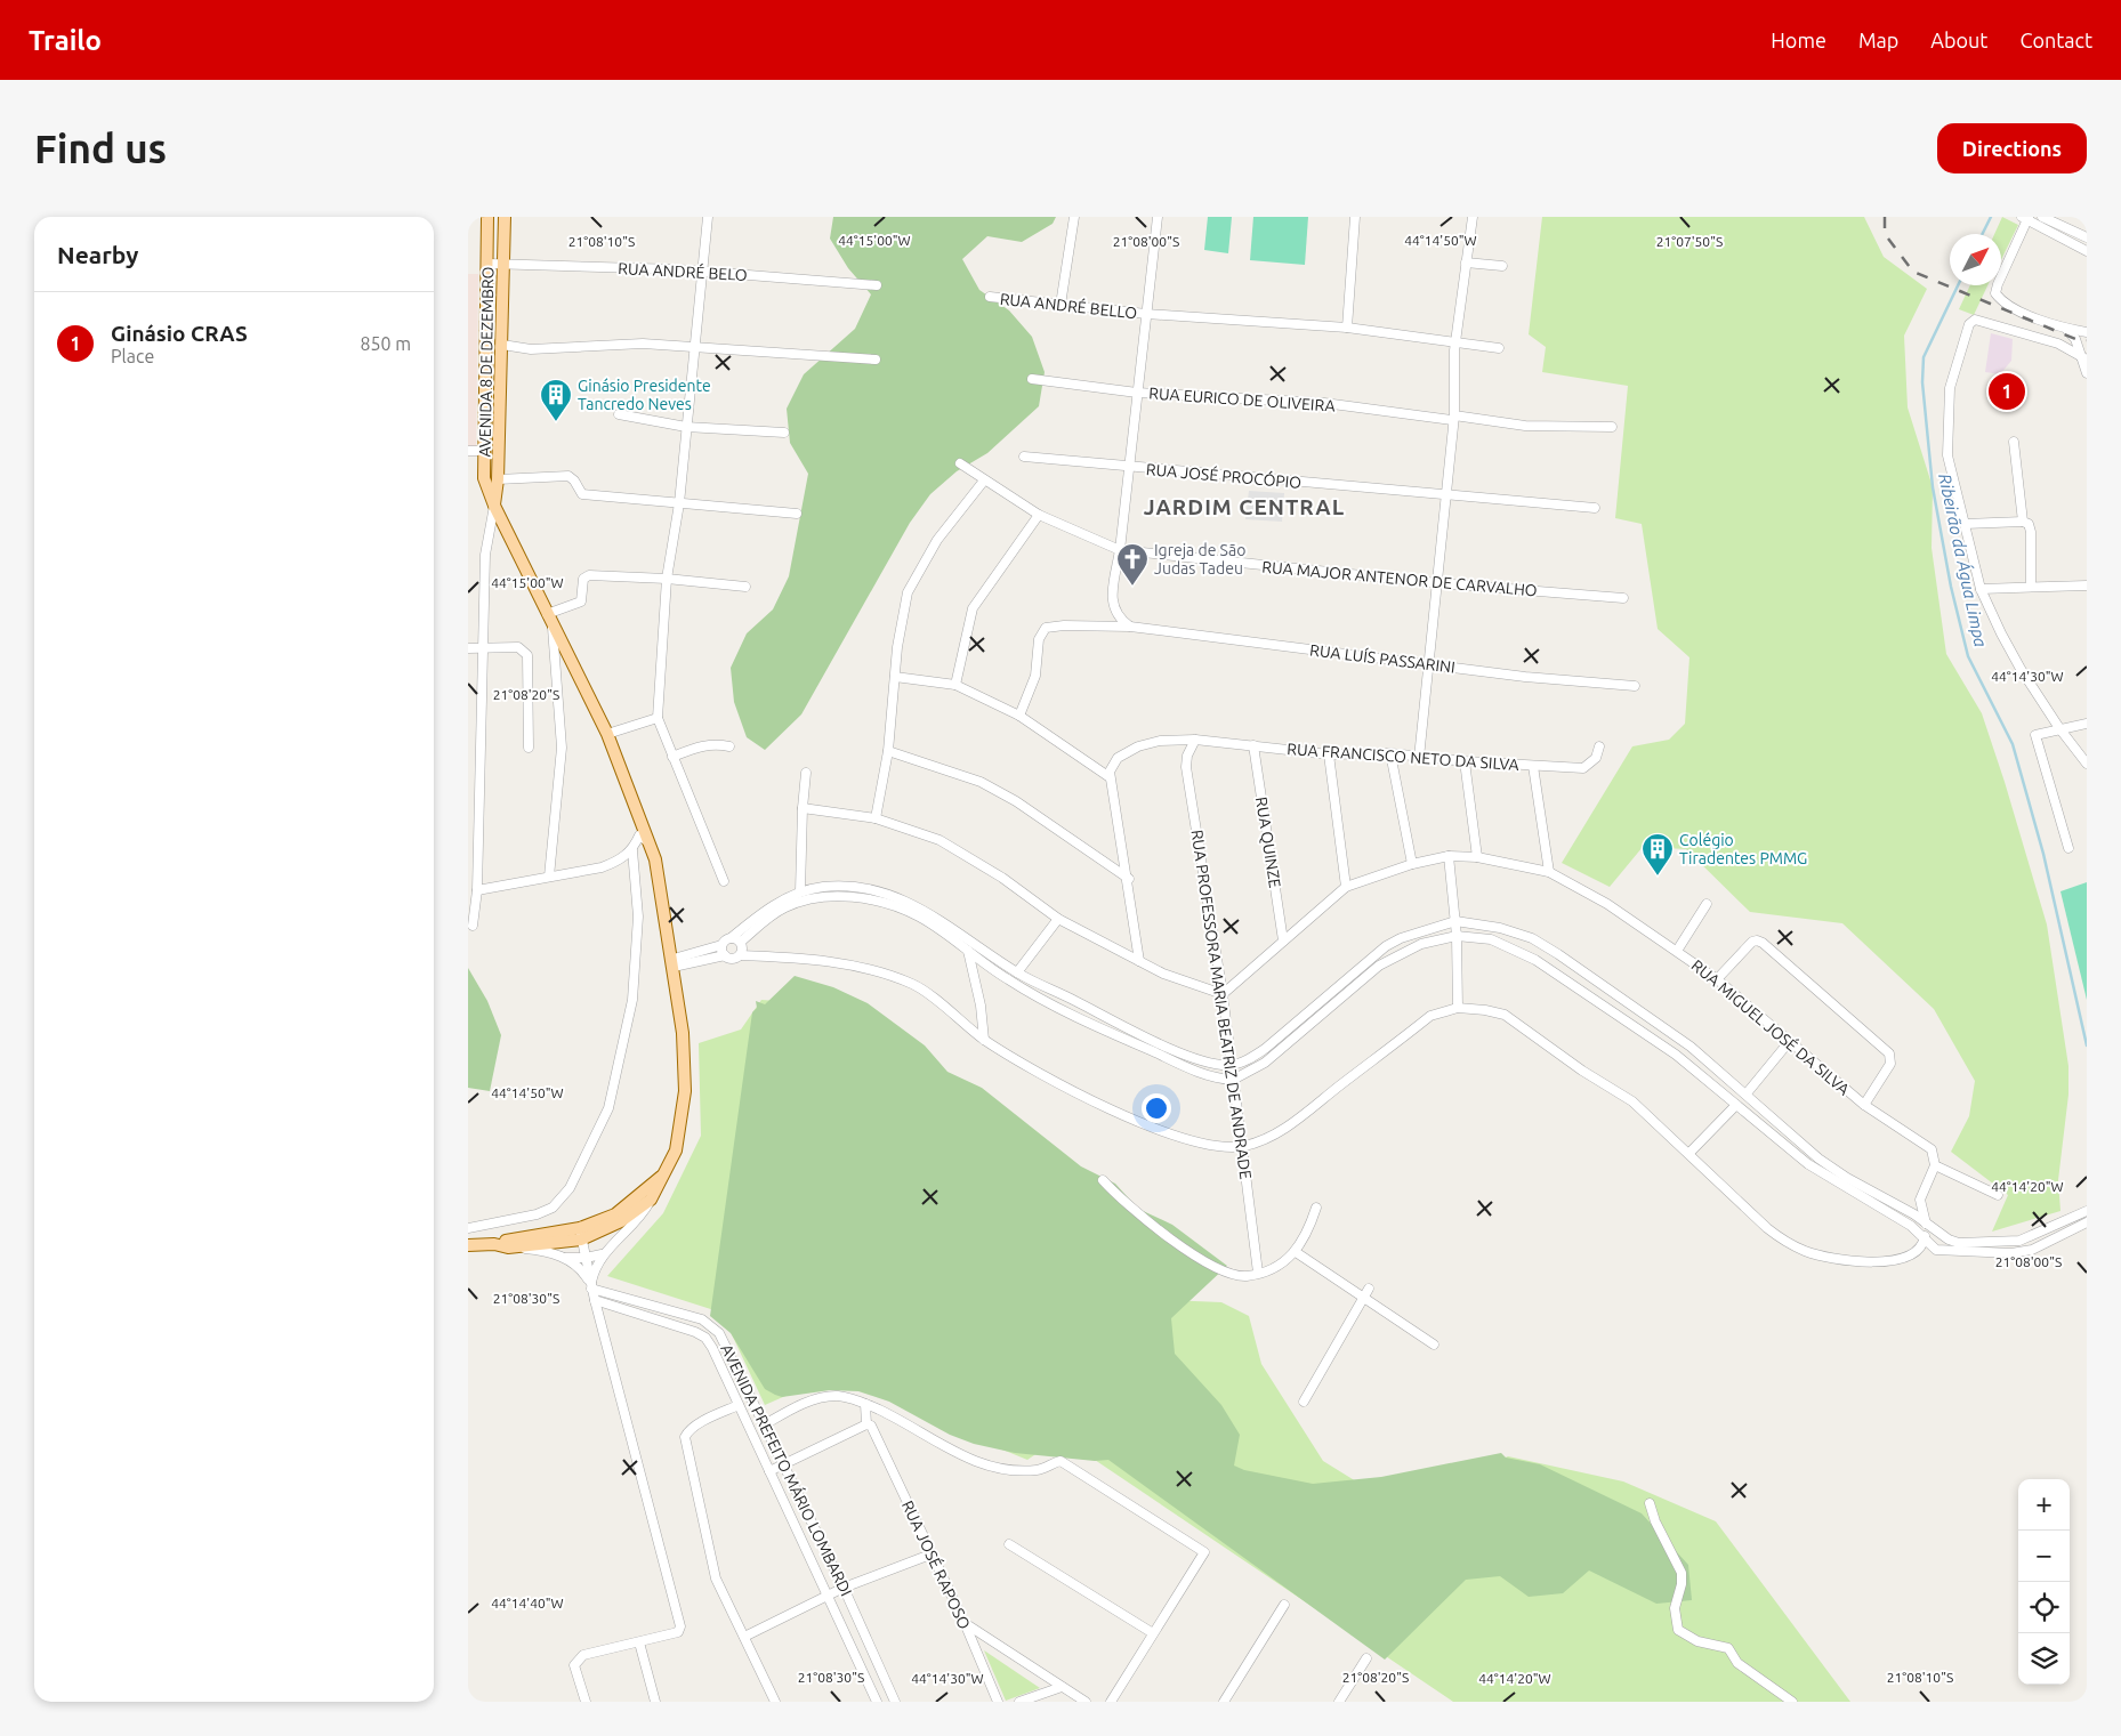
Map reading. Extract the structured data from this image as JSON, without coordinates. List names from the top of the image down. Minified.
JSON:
{"streets":{"main road":["AVENIDA 8 DE DEZEMBRO"],"street":["RUA ANDRÉ BELO","RUA ANDRÉ BELLO","RUA EURICO DE OLIVEIRA","RUA JOSÉ PROCÓPIO","RUA MAJOR ANTENOR DE CARVALHO","RUA LUÍS PASSARINI","RUA FRANCISCO NETO DA SILVA","RUA QUINZE","RUA PROFESSORA MARIA BEATRIZ DE ANDRADE","RUA MIGUEL JOSÉ DA SILVA","AVENIDA PREFEITO MÁRIO LOMBARDI","RUA JOSÉ RAPOSO"]},"crossings":[["RUA ANDRÉ BELO","AVENIDA 8 DE DEZEMBRO"],["RUA FRANCISCO NETO DA SILVA","RUA QUINZE"],["RUA FRANCISCO NETO DA SILVA","RUA PROFESSORA MARIA BEATRIZ DE ANDRADE"],["RUA QUINZE","RUA MIGUEL JOSÉ DA SILVA"],["RUA PROFESSORA MARIA BEATRIZ DE ANDRADE","RUA MIGUEL JOSÉ DA SILVA"]],"districts":["JARDIM CENTRAL"],"water":["Ribeirão da Água Limpa"],"places":{"building":["Ginásio Presidente Tancredo Neves","Colégio Tiradentes PMMG"],"church":["Igreja de São Judas Tadeu"]},"north":"top right","page":{"header":"Trailo","nav":["Home","Map","About","Contact"],"buttons":"Directions","title":"Find us","heading":"Nearby","list":[{"mark":"1","name":"Ginásio CRAS","note":"Place","value":"850 m"}],"pins":"1","map_buttons":["+","−"]},"coordinates":["44°15'00\"W","44°14'50\"W","21°08'10\"S","21°08'00\"S","21°07'50\"S","44°14'30\"W","21°08'20\"S","44°14'20\"W","21°08'30\"S","44°14'40\"W"]}
